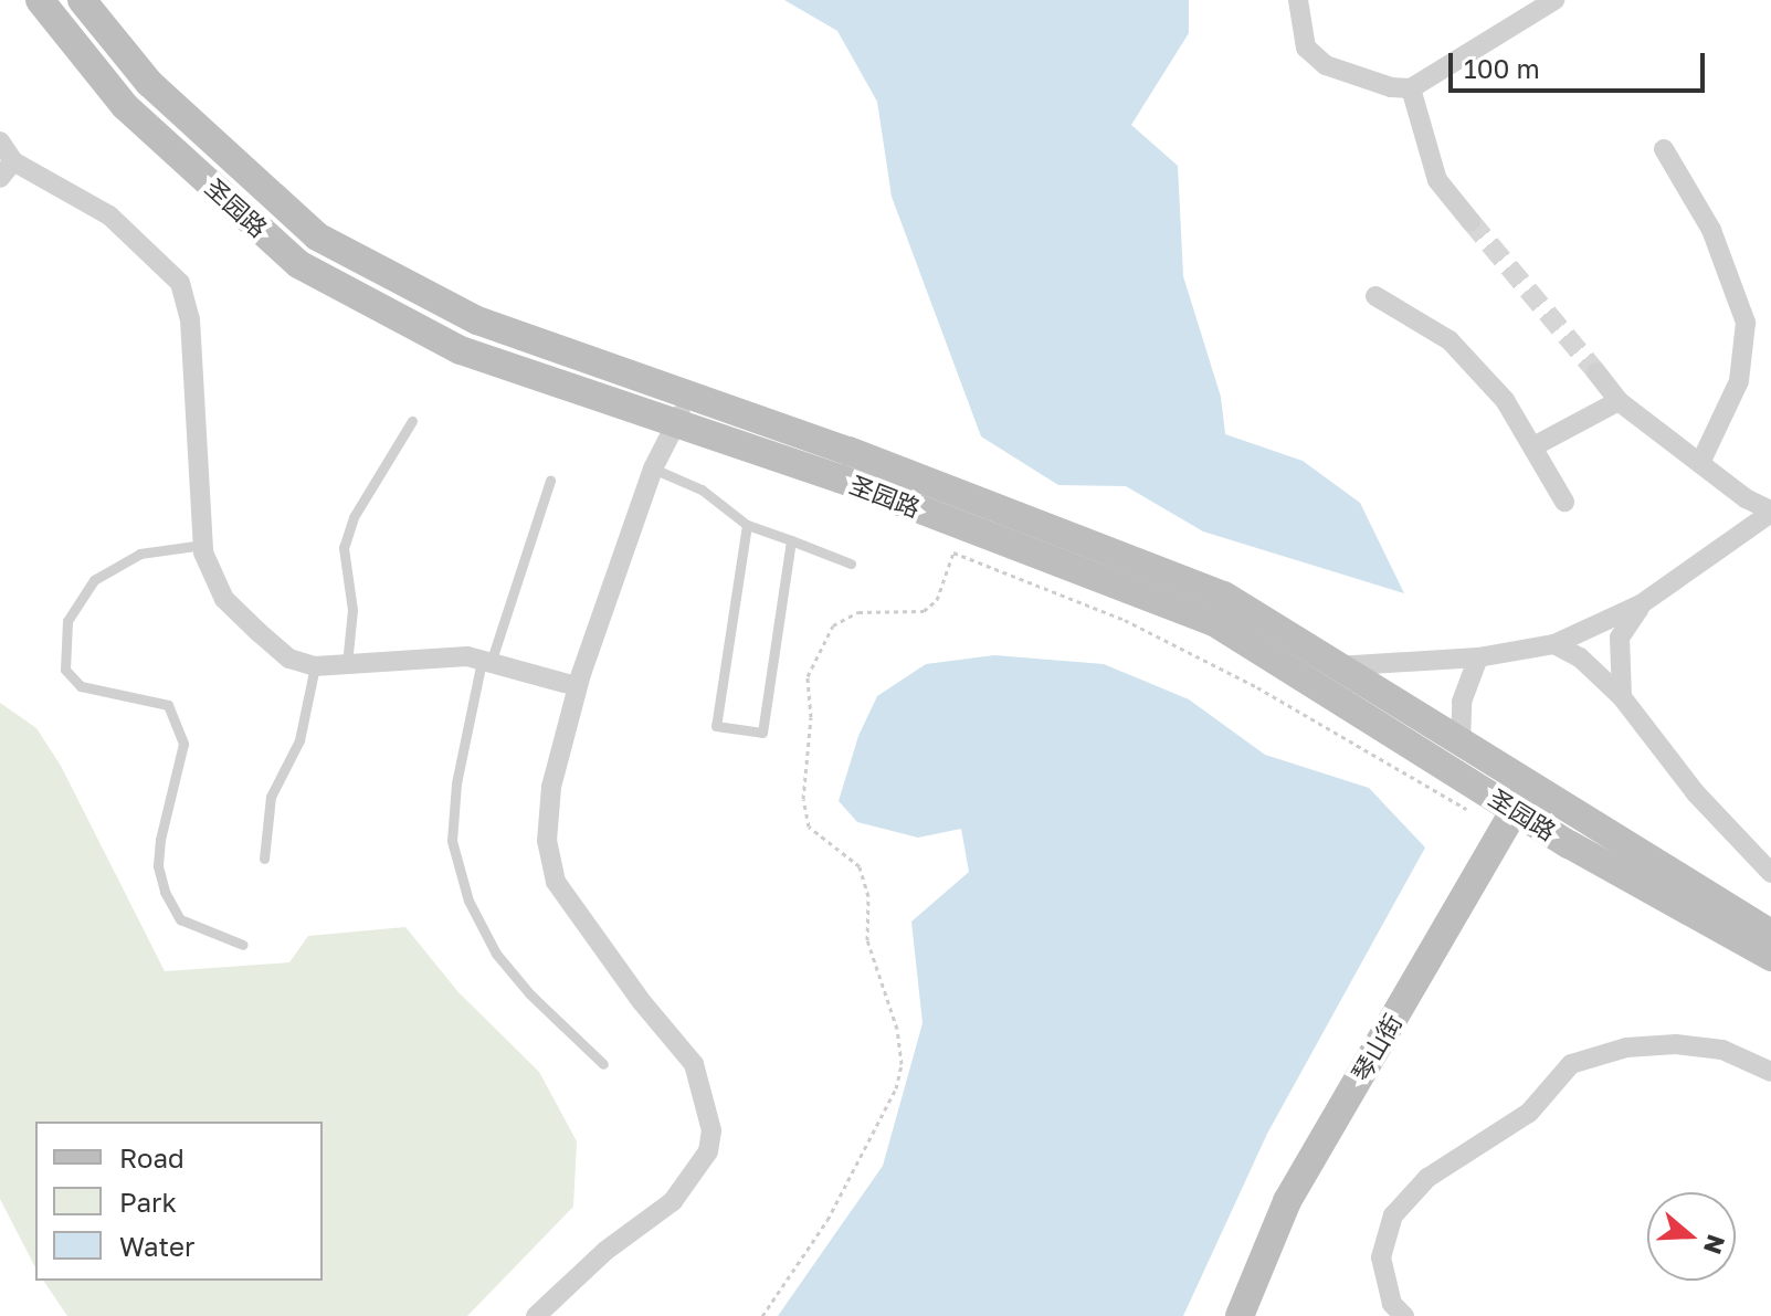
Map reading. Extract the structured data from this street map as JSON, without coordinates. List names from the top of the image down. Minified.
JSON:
{"streets":{"street":["圣园路","琴山街"]},"crossings":[["圣园路","琴山街"]],"legend":["Road","Park","Water"],"scale_bar":"100 m","north":"right"}
